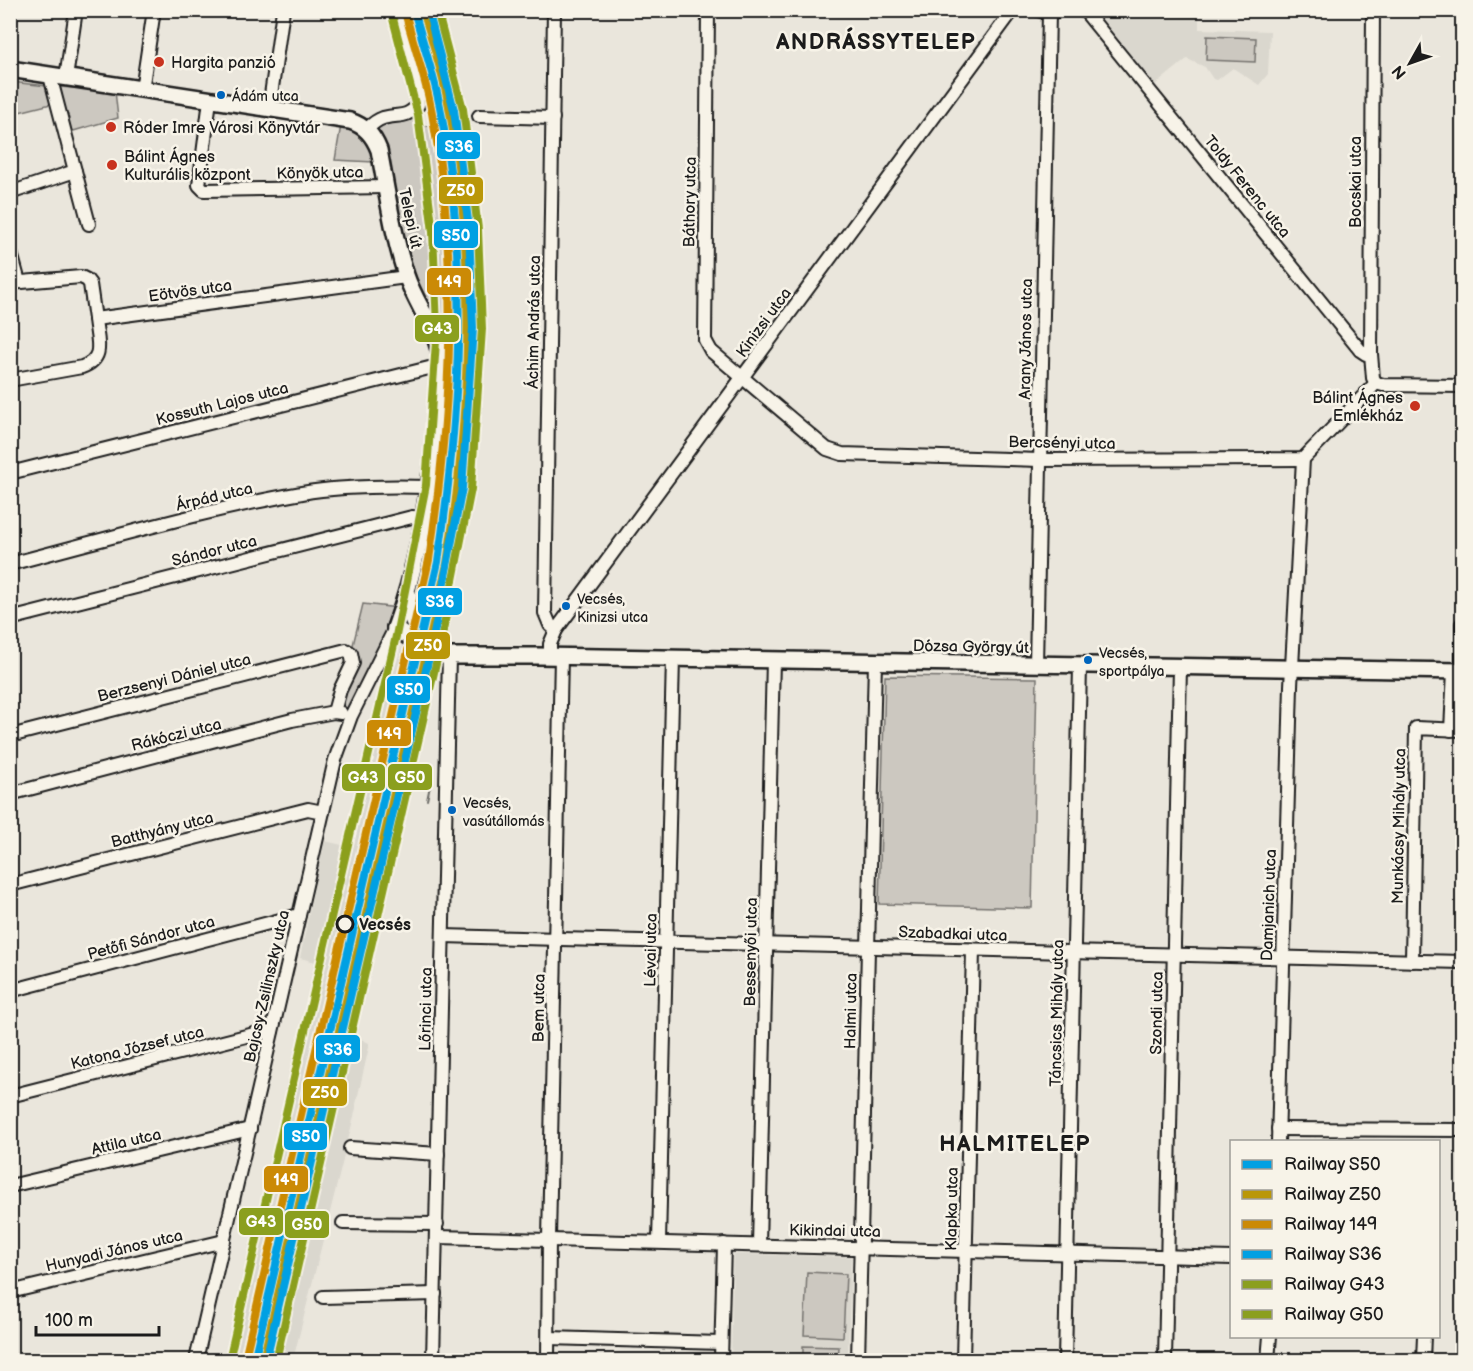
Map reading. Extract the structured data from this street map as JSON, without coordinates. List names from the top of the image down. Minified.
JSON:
{"streets":{"main road":["Telepi út","Dózsa György út"],"street":["Könyök utca","Bocskai utca","Toldy Ferenc utca","Báthory utca","Eötvös utca","Áchim András utca","Kinizsi utca","Arany János utca","Kossuth Lajos utca","Bercsényi utca","Árpád utca","Sándor utca","Berzsenyi Dániel utca","Rákóczi utca","Munkácsy Mihály utca","Batthyány utca","Damjanich utca","Szabadkai utca","Petőfi Sándor utca","Lévai utca","Bessenyői utca","Bajcsy-Zsilinszky utca","Bem utca","Lőrinci utca","Halmi utca","Táncsics Mihály utca","Szondi utca","Katona József utca","Attila utca","Klapka utca","Kikindai utca","Hunyadi János utca"]},"crossings":[["Könyök utca","Telepi út"],["Bocskai utca","Toldy Ferenc utca"],["Báthory utca","Kinizsi utca"],["Báthory utca","Bercsényi utca"],["Telepi út","Eötvös utca"],["Telepi út","Kossuth Lajos utca"],["Telepi út","Árpád utca"],["Telepi út","Sándor utca"],["Telepi út","Dózsa György út"],["Telepi út","Bajcsy-Zsilinszky utca"],["Áchim András utca","Kinizsi utca"],["Kinizsi utca","Bercsényi utca"],["Kinizsi utca","Dózsa György út"],["Kinizsi utca","Bem utca"],["Arany János utca","Bercsényi utca"],["Arany János utca","Dózsa György út"],["Bercsényi utca","Damjanich utca"],["Dózsa György út","Damjanich utca"],["Dózsa György út","Lévai utca"],["Dózsa György út","Bessenyői utca"],["Dózsa György út","Bajcsy-Zsilinszky utca"],["Dózsa György út","Bem utca"],["Dózsa György út","Lőrinci utca"],["Dózsa György út","Halmi utca"],["Dózsa György út","Táncsics Mihály utca"],["Dózsa György út","Szondi utca"],["Berzsenyi Dániel utca","Rákóczi utca"],["Rákóczi utca","Bajcsy-Zsilinszky utca"],["Munkácsy Mihály utca","Szabadkai utca"],["Batthyány utca","Bajcsy-Zsilinszky utca"],["Damjanich utca","Szabadkai utca"],["Szabadkai utca","Lévai utca"],["Szabadkai utca","Bessenyői utca"],["Szabadkai utca","Bem utca"],["Szabadkai utca","Lőrinci utca"],["Szabadkai utca","Halmi utca"],["Szabadkai utca","Táncsics Mihály utca"],["Szabadkai utca","Szondi utca"],["Szabadkai utca","Klapka utca"],["Petőfi Sándor utca","Bajcsy-Zsilinszky utca"],["Lévai utca","Kikindai utca"],["Bessenyői utca","Kikindai utca"],["Bajcsy-Zsilinszky utca","Katona József utca"],["Bajcsy-Zsilinszky utca","Attila utca"],["Bajcsy-Zsilinszky utca","Hunyadi János utca"],["Bem utca","Kikindai utca"],["Lőrinci utca","Kikindai utca"],["Halmi utca","Kikindai utca"],["Táncsics Mihály utca","Kikindai utca"],["Szondi utca","Kikindai utca"],["Klapka utca","Kikindai utca"]],"districts":["ANDRÁSSYTELEP","HALMITELEP"],"places":["Hargita panzió","Ádám utca","Róder Imre Városi Könyvtár","Bálint Ágnes Kulturális központ","Bálint Ágnes Emlékház","Vecsés, Kinizsi utca","Vecsés, sportpálya","Vecsés, vasútállomás","Vecsés"],"lines":["rail line S50","rail line Z50","rail line S36","rail line G50","rail line 149","rail line G43"],"legend":["Railway S50","Railway Z50","Railway 149","Railway S36","Railway G43","Railway G50"],"scale_bar":"100 m","north":"bottom left"}
